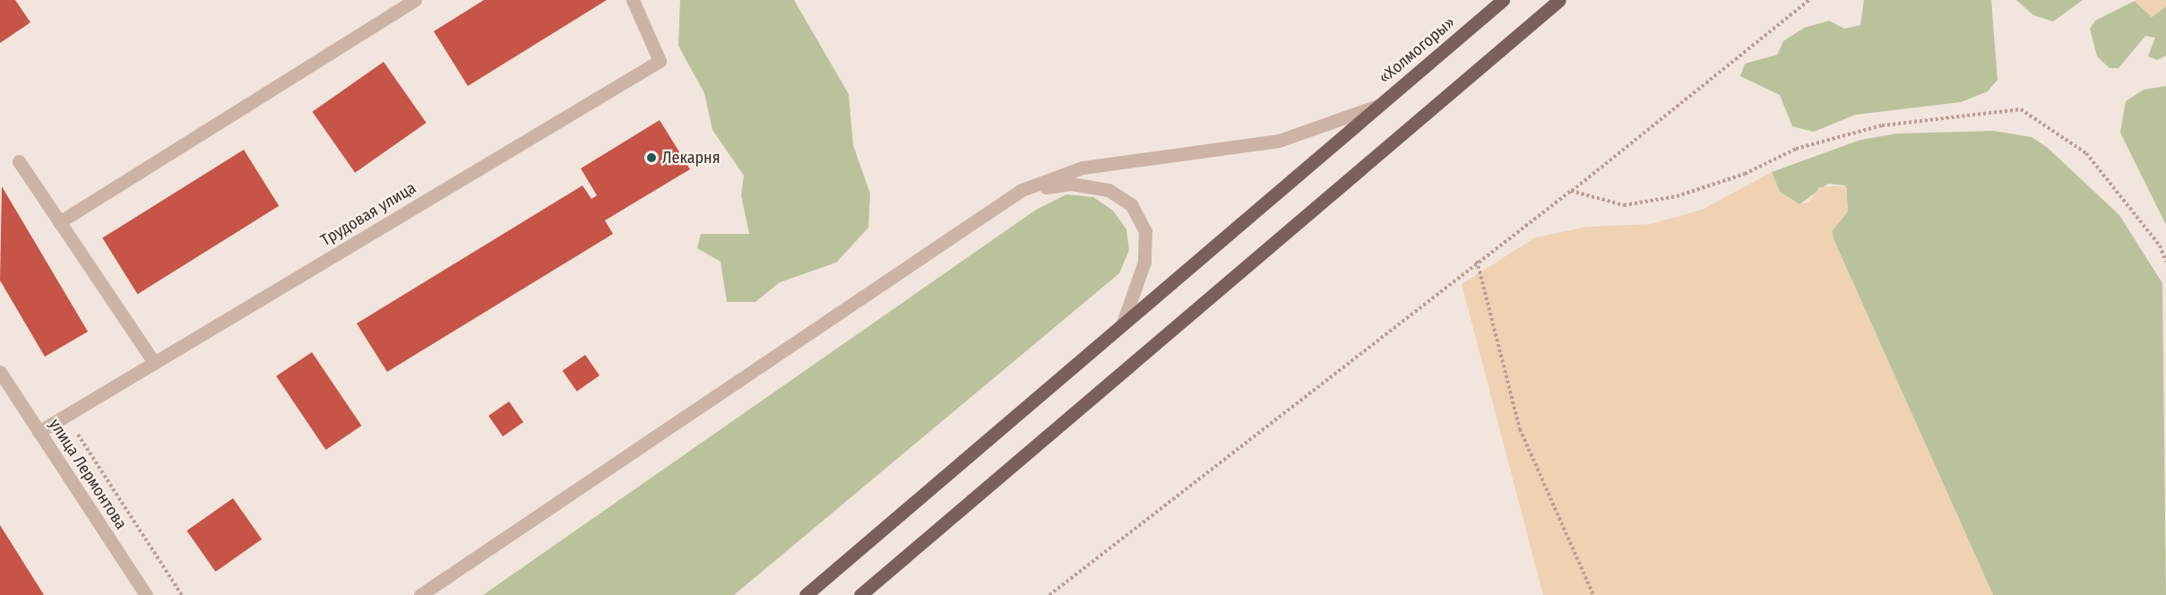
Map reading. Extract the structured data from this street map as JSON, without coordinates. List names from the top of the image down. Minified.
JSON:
{"streets":{"main road":["«Холмогоры»"],"street":["Трудовая улица","улица Лермонтова"]},"crossings":[["Трудовая улица","улица Лермонтова"]],"places":["Лекарня"]}
